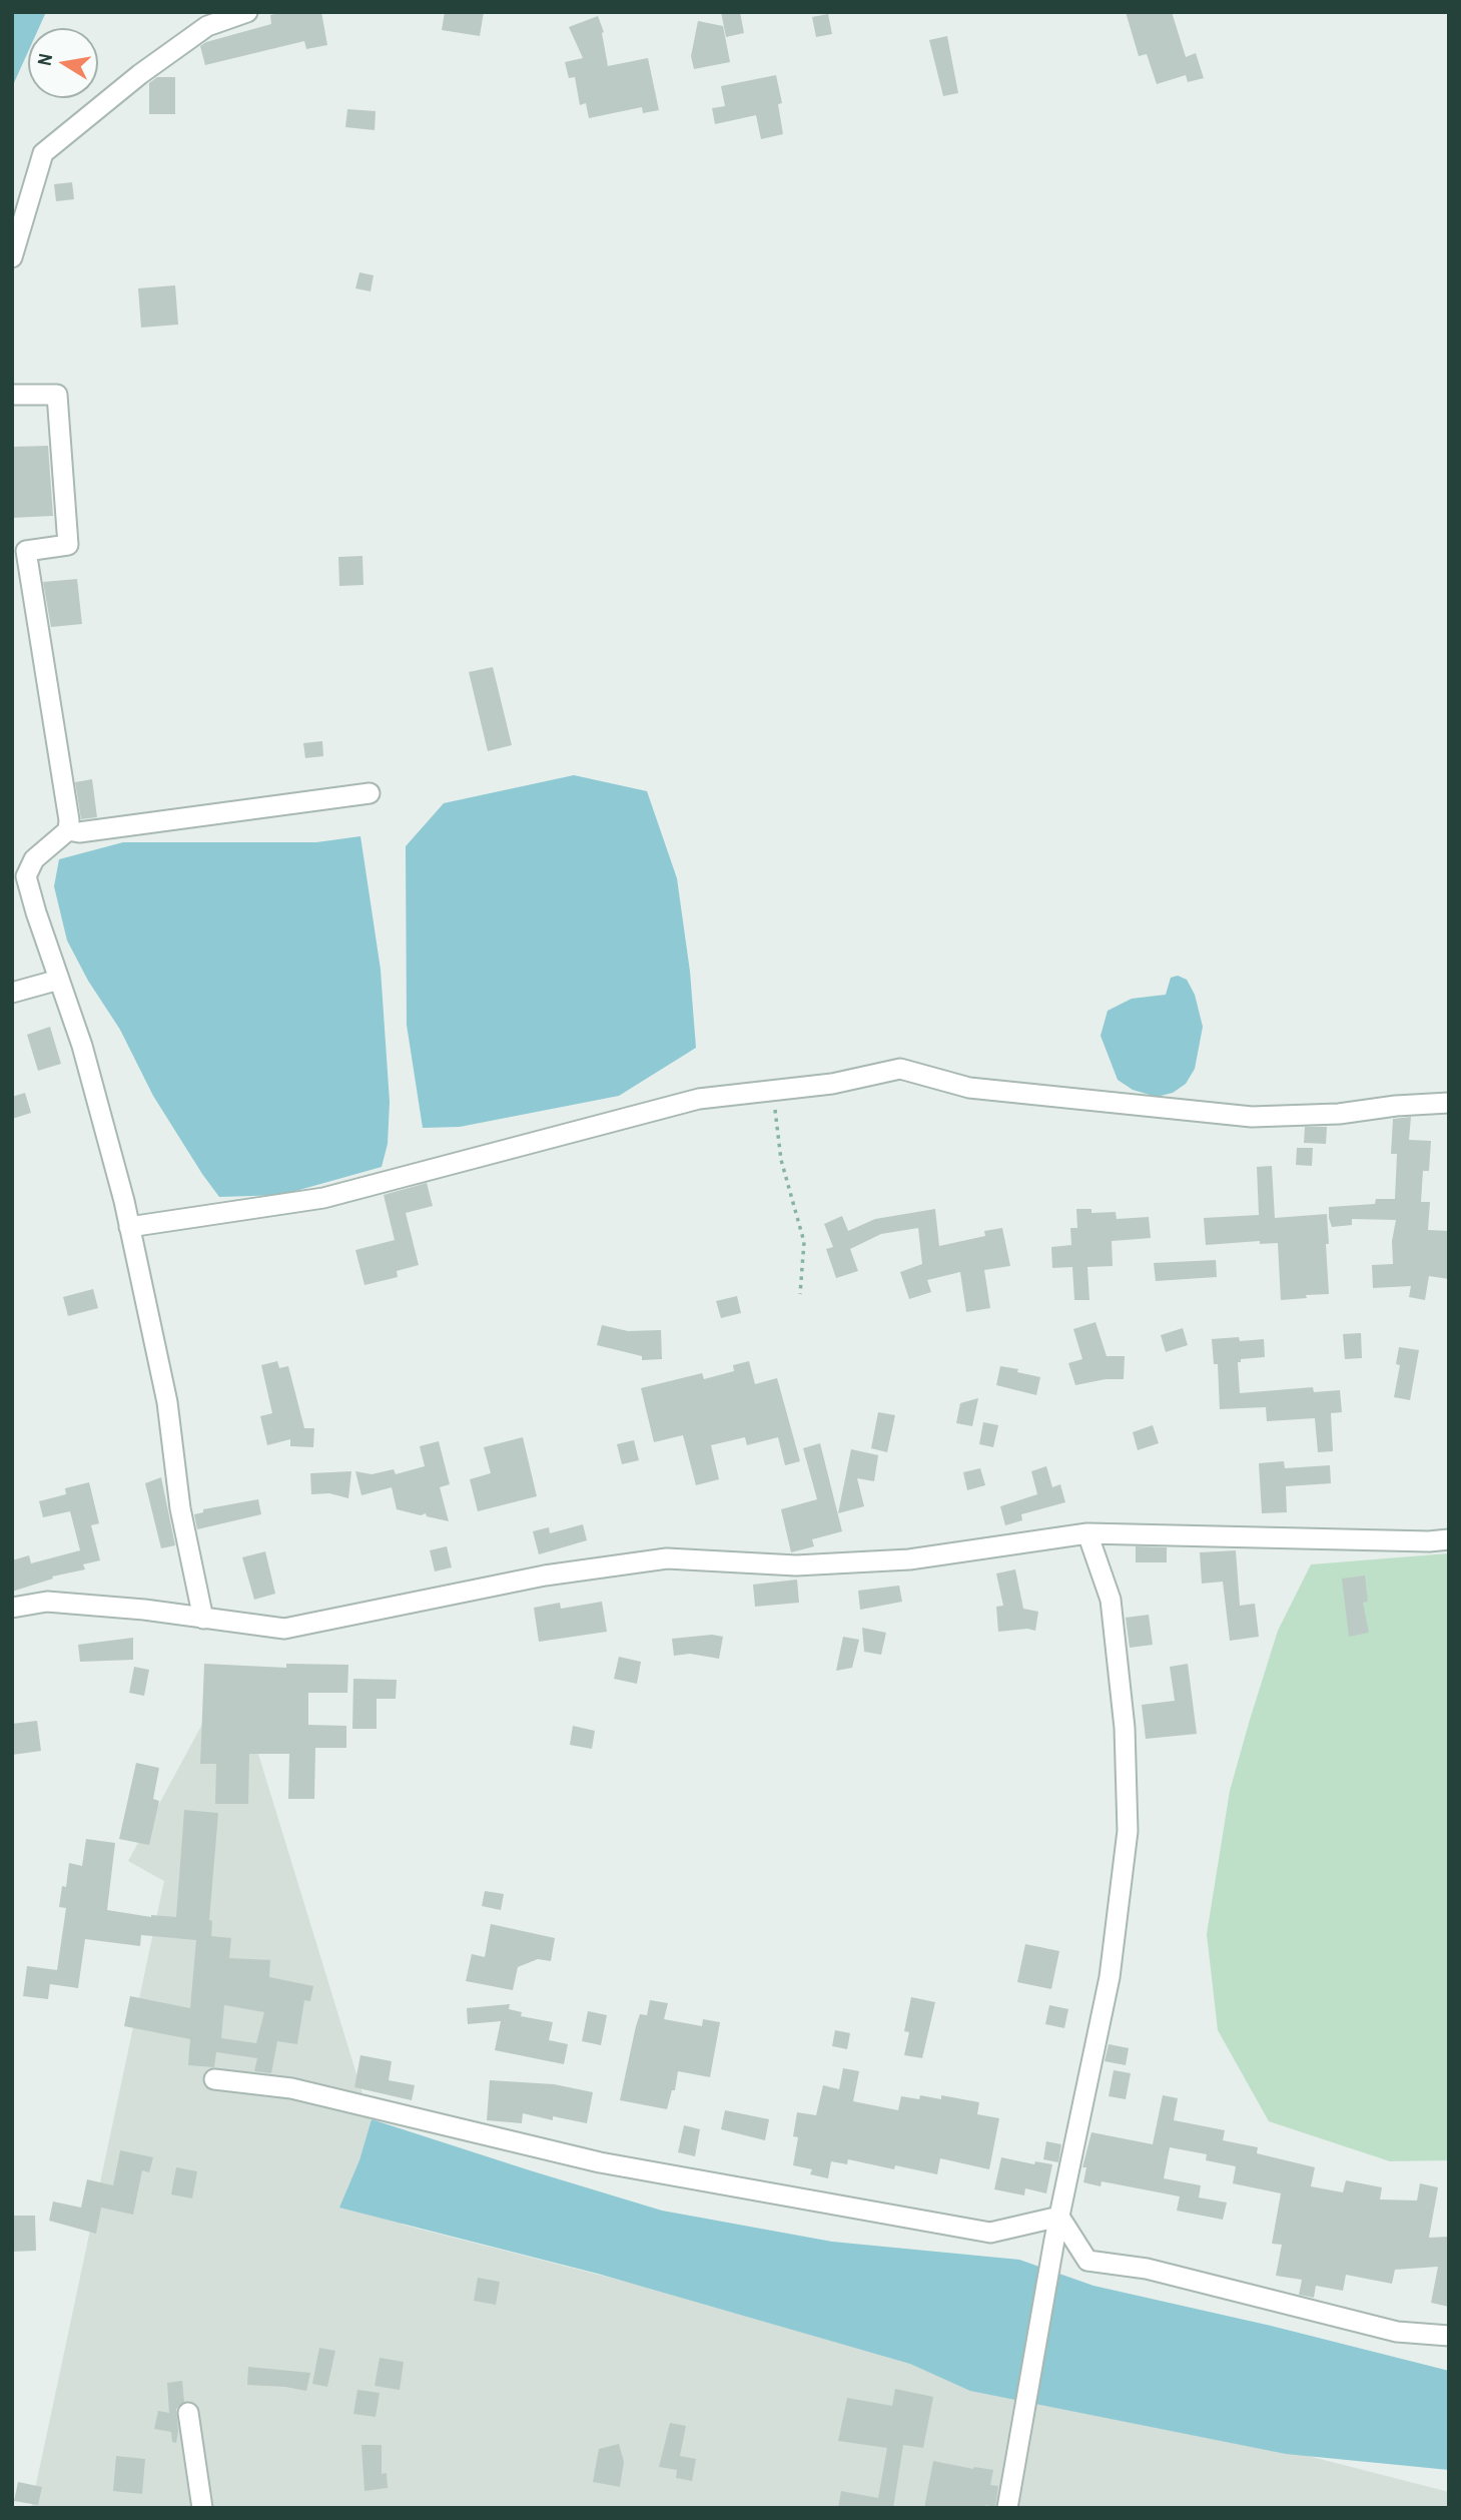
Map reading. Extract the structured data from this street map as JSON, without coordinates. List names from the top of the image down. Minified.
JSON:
{"north":"left"}
